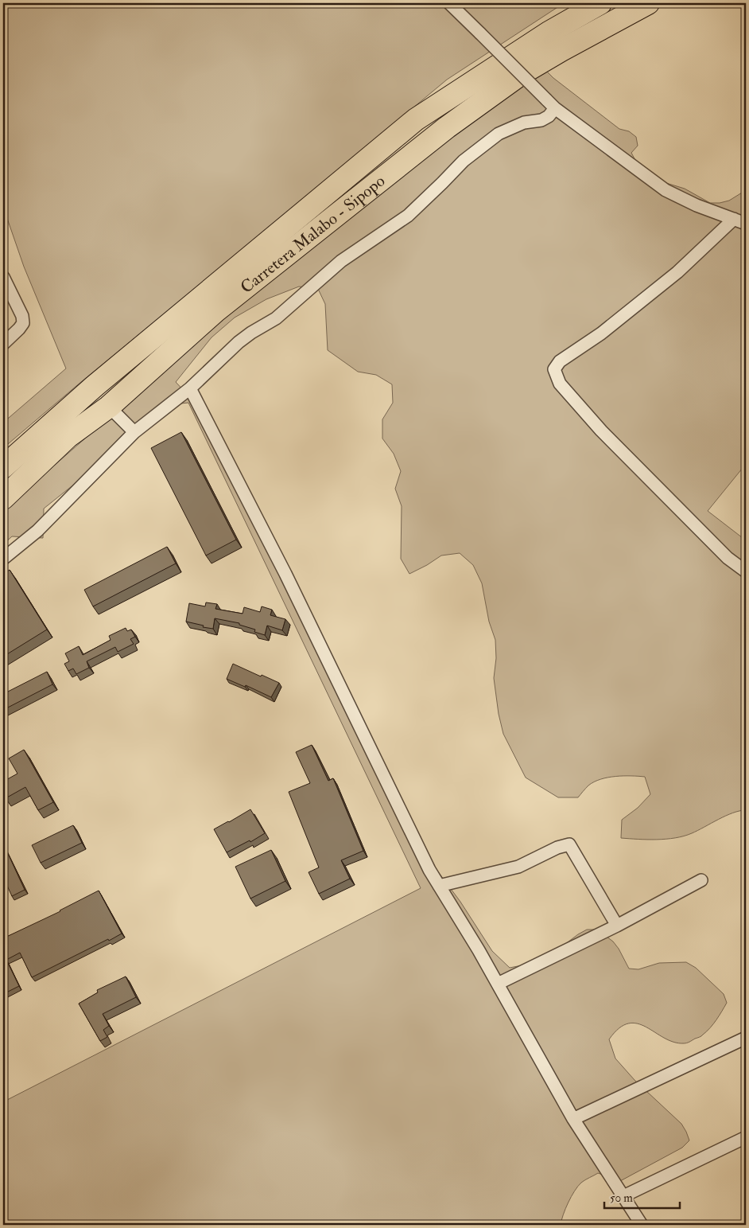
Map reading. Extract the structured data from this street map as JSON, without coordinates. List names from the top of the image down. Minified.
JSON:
{"streets":{"highway":["Carretera Malabo - Sipopo"]},"scale_bar":"50 m"}
